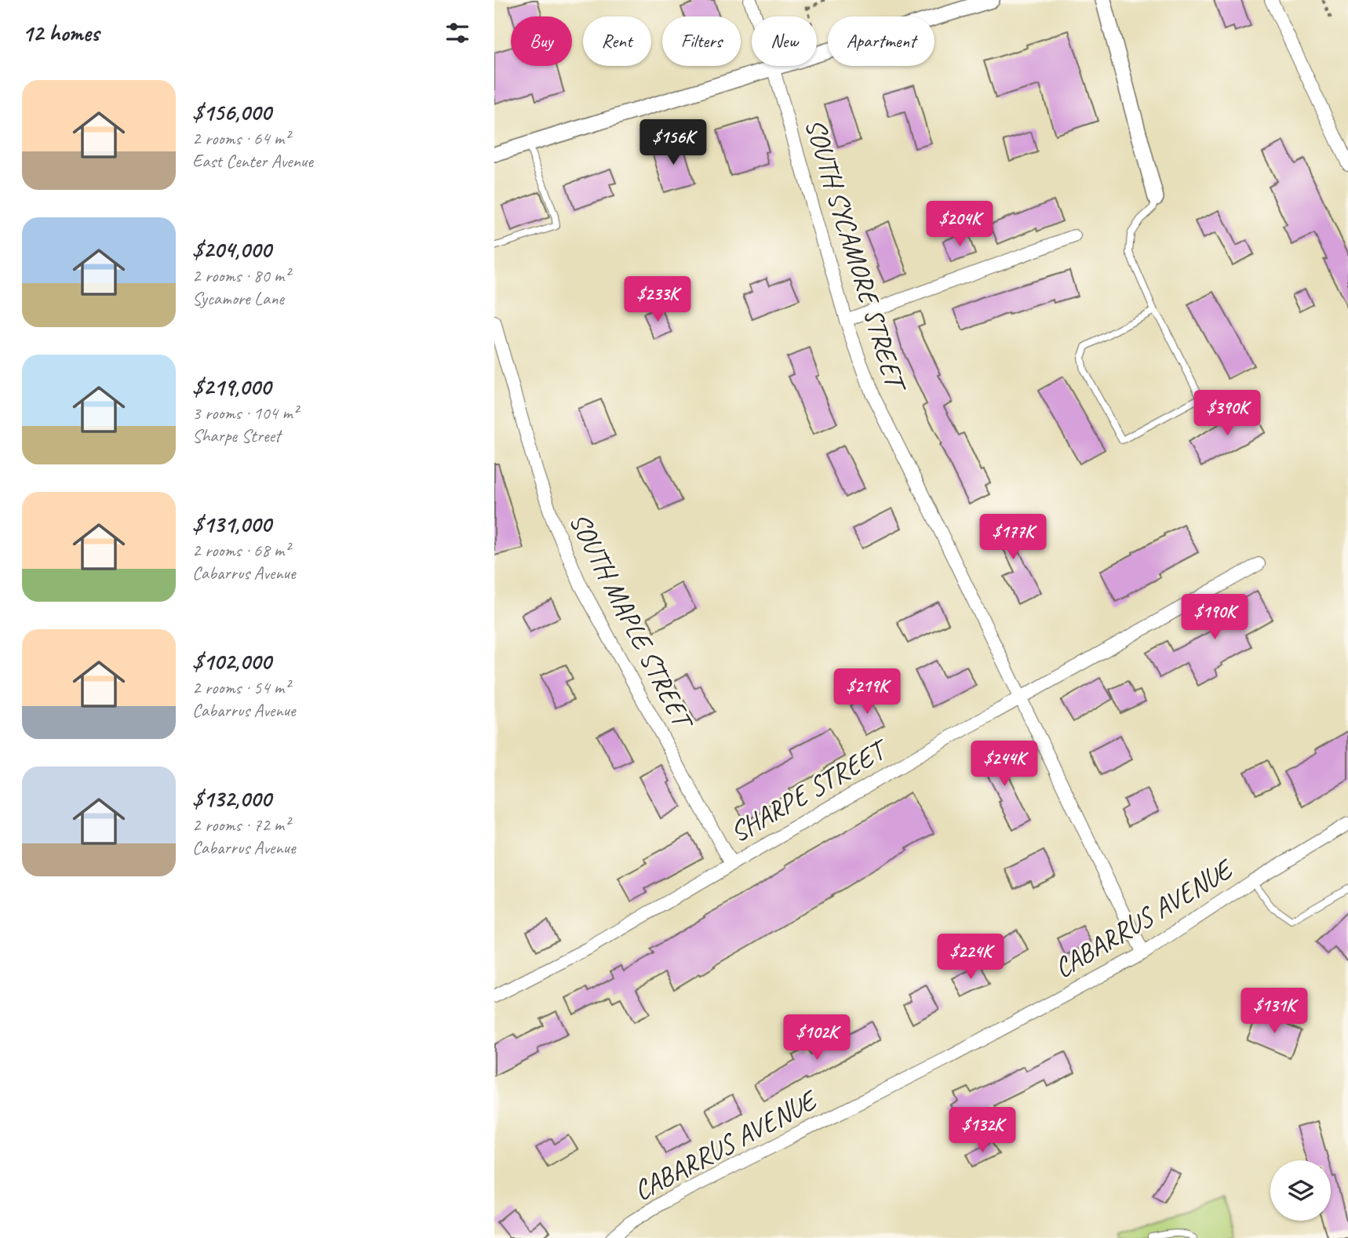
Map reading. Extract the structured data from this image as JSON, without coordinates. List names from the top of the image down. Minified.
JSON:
{"streets":{"street":["SOUTH SYCAMORE STREET","SOUTH MAPLE STREET","SHARPE STREET","CABARRUS AVENUE"]},"crossings":[["SOUTH SYCAMORE STREET","SHARPE STREET"],["SOUTH SYCAMORE STREET","CABARRUS AVENUE"],["SOUTH MAPLE STREET","SHARPE STREET"]],"page":{"heading":"12 homes","chip":["Buy","Rent","Filters","New","Apartment"],"list":[{"name":"$156,000","note":"2 rooms · 64 m² · East Center Avenue"},{"name":"$204,000","note":"2 rooms · 80 m² · Sycamore Lane"},{"name":"$219,000","note":"3 rooms · 104 m² · Sharpe Street"},{"name":"$131,000","note":"2 rooms · 68 m² · Cabarrus Avenue"},{"name":"$102,000","note":"2 rooms · 54 m² · Cabarrus Avenue"},{"name":"$132,000","note":"2 rooms · 72 m² · Cabarrus Avenue"}],"price":["$156K","$204K","$233K","$390K","$177K","$190K","$219K","$244K","$224K","$131K","$102K","$132K"]}}
